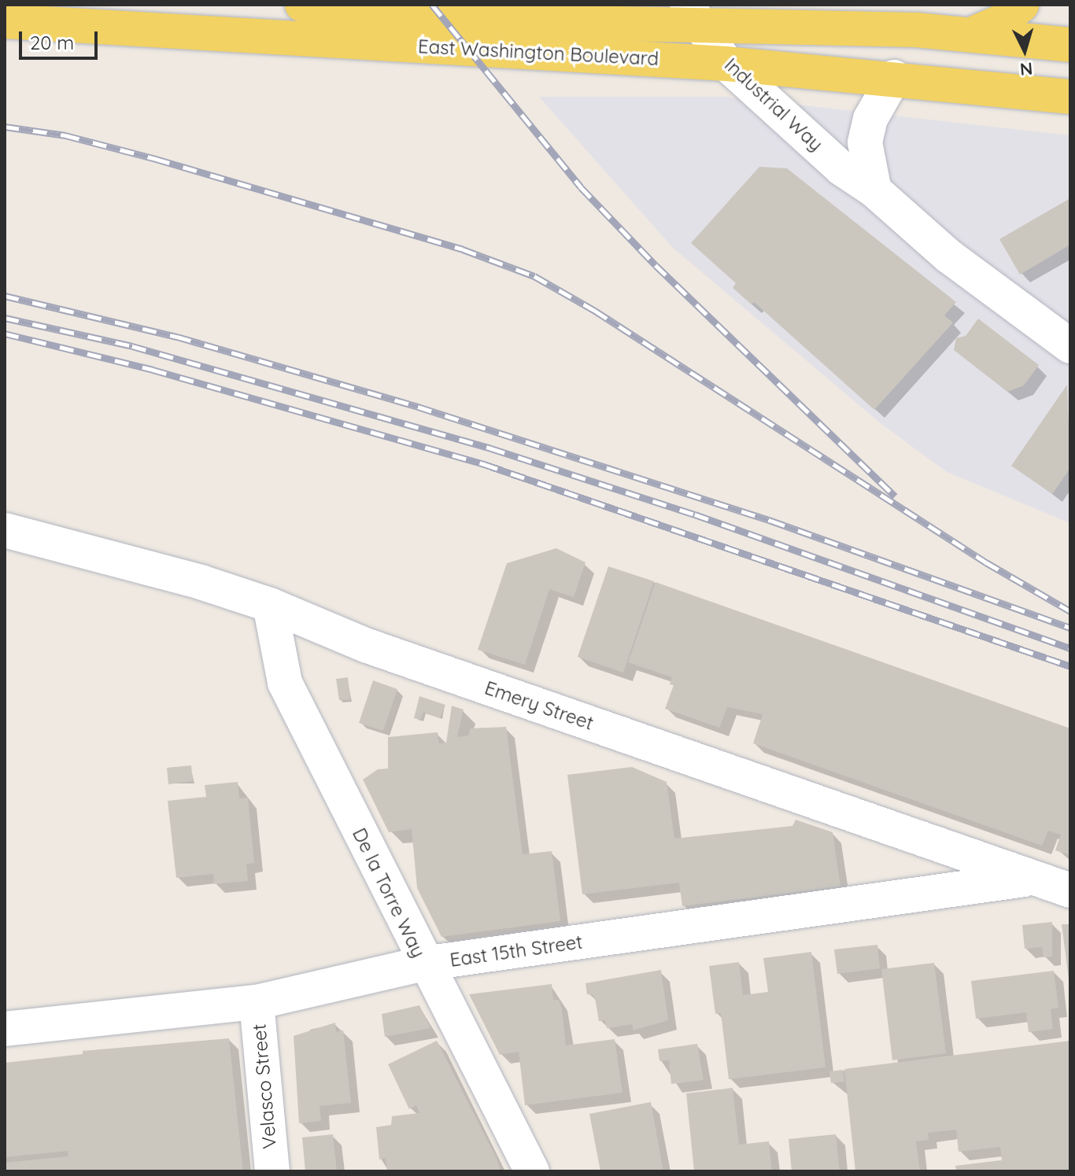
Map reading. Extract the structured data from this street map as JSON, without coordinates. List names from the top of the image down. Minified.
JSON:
{"streets":{"main road":["East Washington Boulevard"],"street":["Industrial Way","Emery Street","De la Torre Way","East 15th Street","Velasco Street"]},"crossings":[["East Washington Boulevard","Industrial Way"],["Emery Street","De la Torre Way"],["Emery Street","East 15th Street"],["De la Torre Way","East 15th Street"],["East 15th Street","Velasco Street"]],"scale_bar":"20 m","north":"bottom"}
